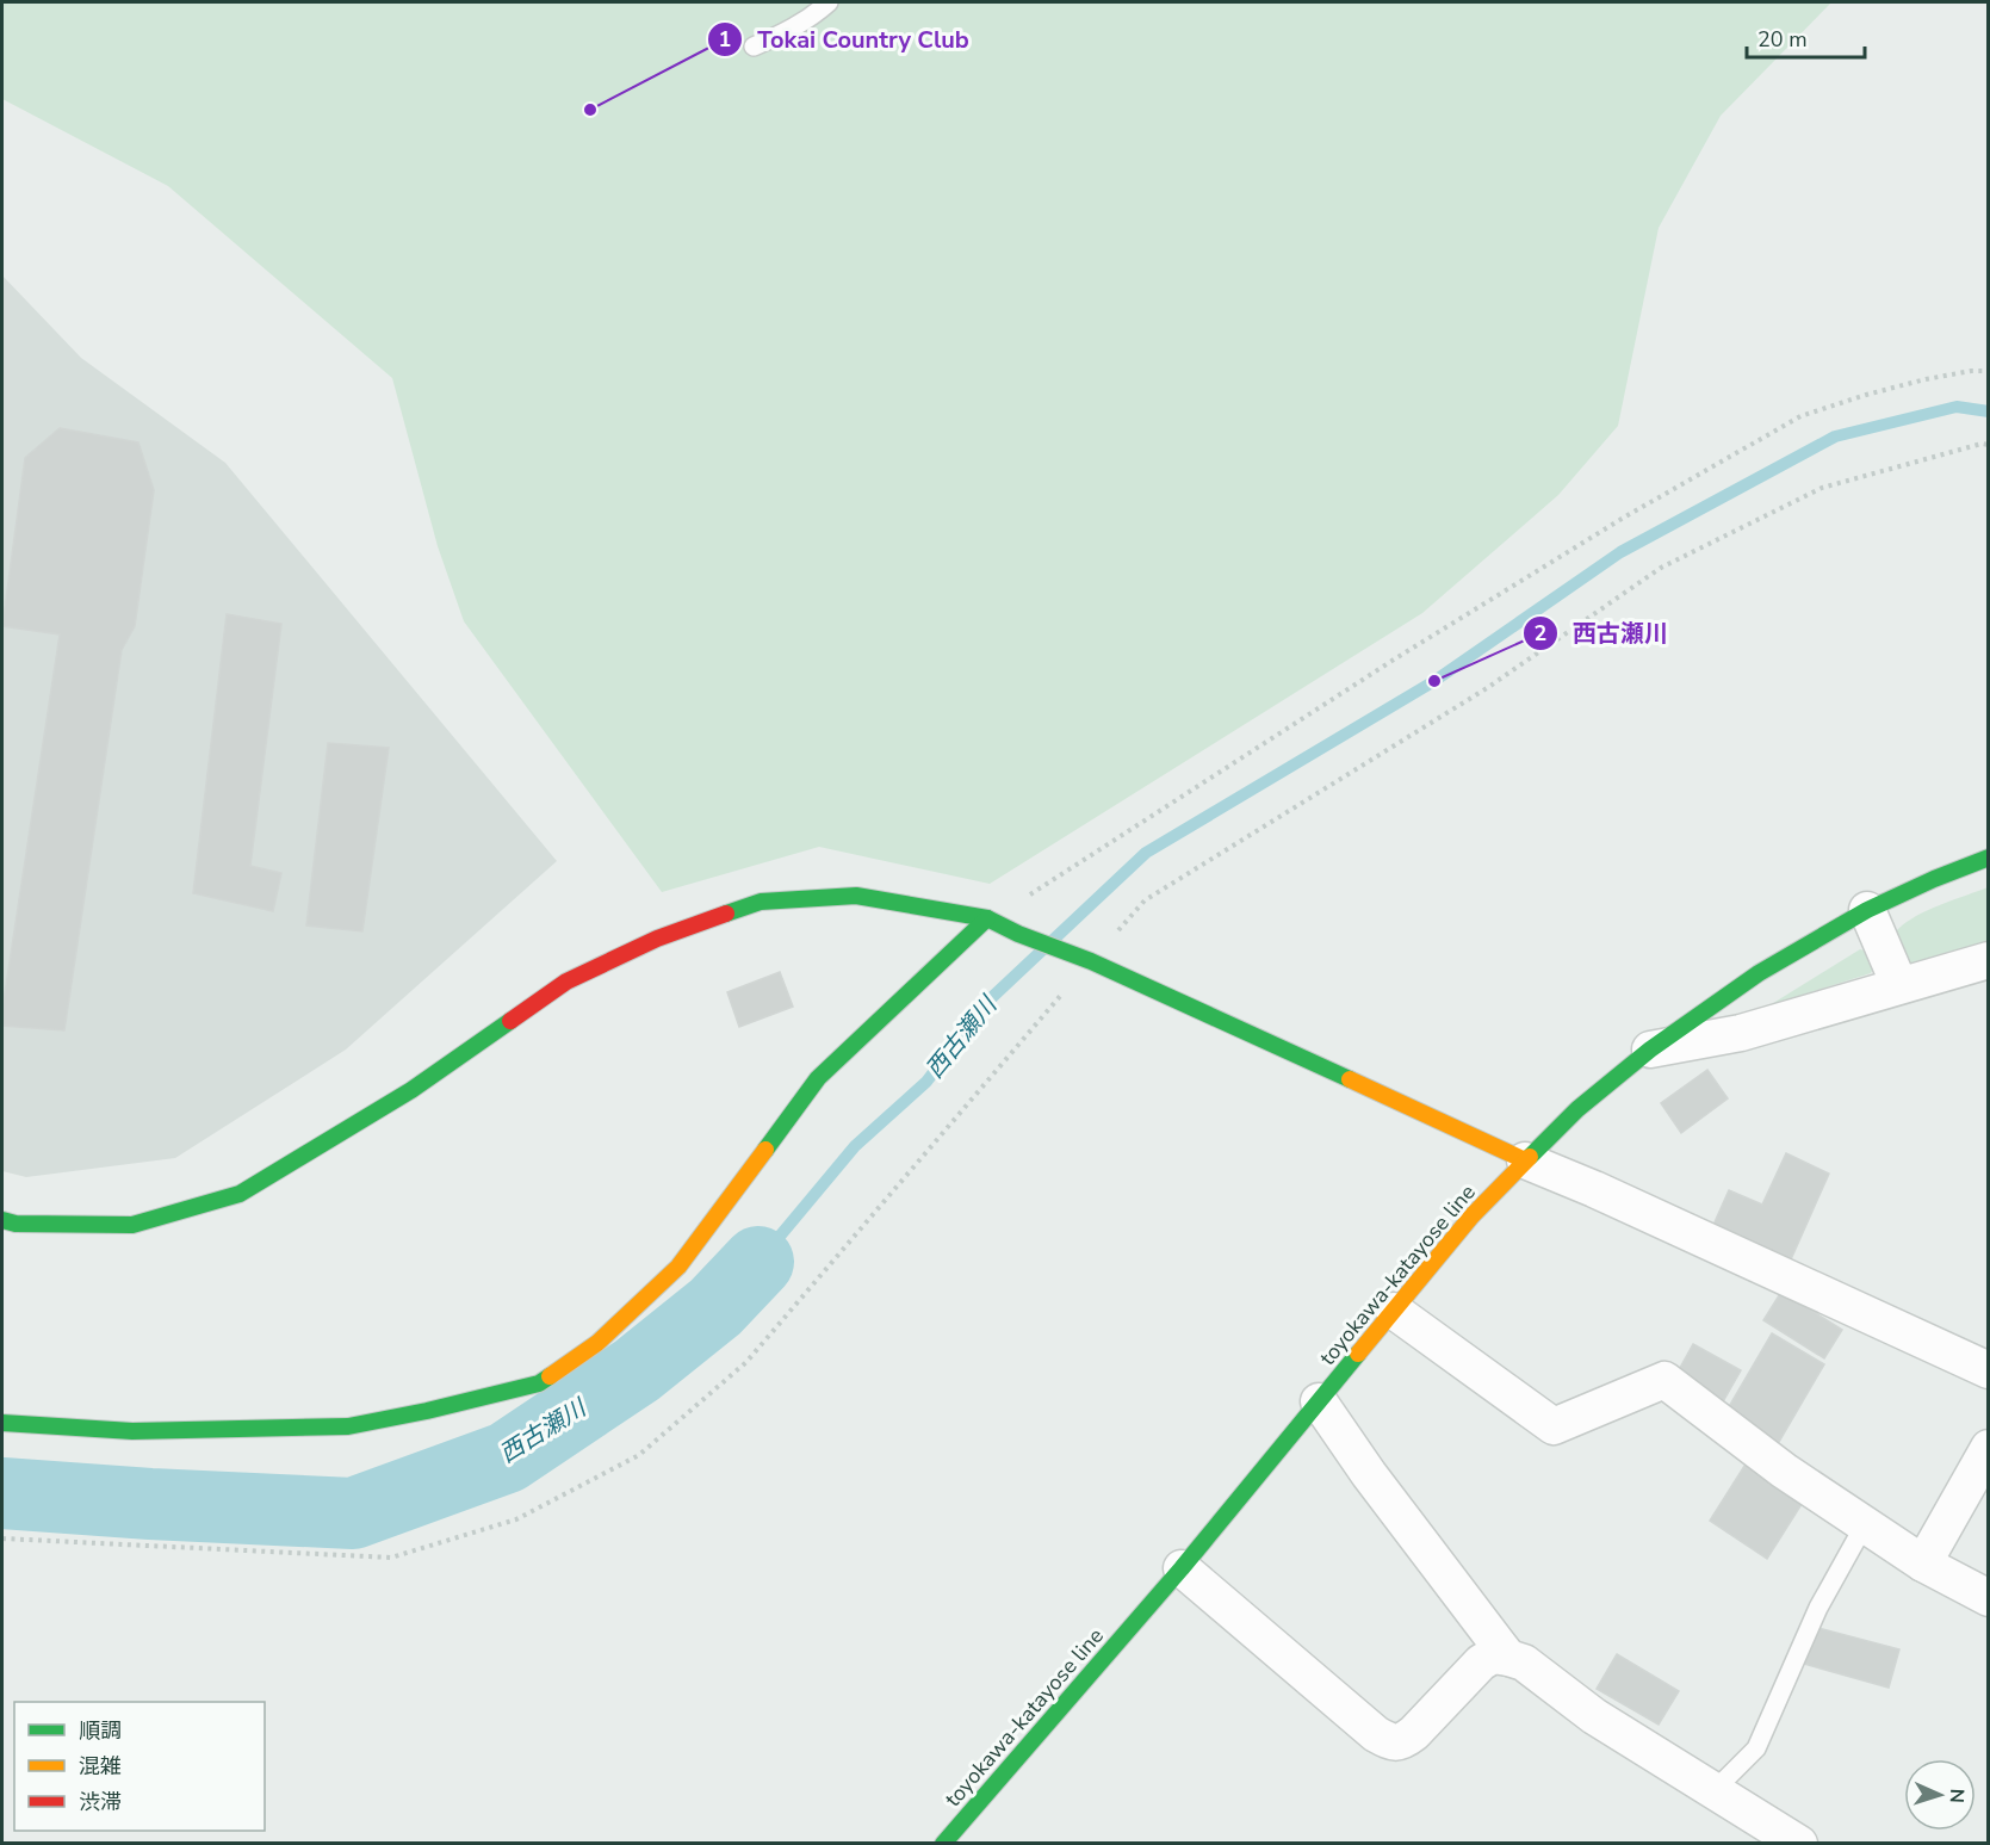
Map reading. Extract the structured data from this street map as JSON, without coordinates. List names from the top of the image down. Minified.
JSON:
{"streets":{"street":["toyokawa-katayose line"]},"water":["西古瀬川"],"places":["Tokai Country Club","西古瀬川"],"legend":["順調","混雑","渋滞"],"scale_bar":"20 m","north":"right"}
